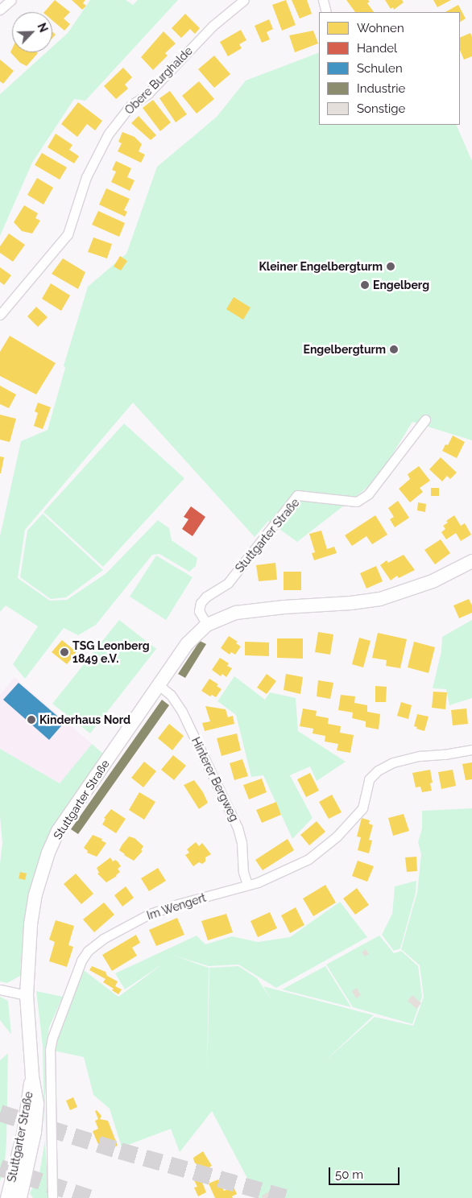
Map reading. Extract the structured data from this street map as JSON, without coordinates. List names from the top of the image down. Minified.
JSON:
{"streets":{"main road":["Stuttgarter Straße"],"street":["Obere Burghalde","Hinterer Bergweg","Im Wengert"]},"crossings":[["Stuttgarter Straße","Hinterer Bergweg"],["Hinterer Bergweg","Im Wengert"]],"places":["Kleiner Engelbergturm","Engelberg","Engelbergturm","TSG Leonberg 1849 e.V.","Kinderhaus Nord"],"legend":["Wohnen","Handel","Schulen","Industrie","Sonstige"],"scale_bar":"50 m","north":"top right"}
